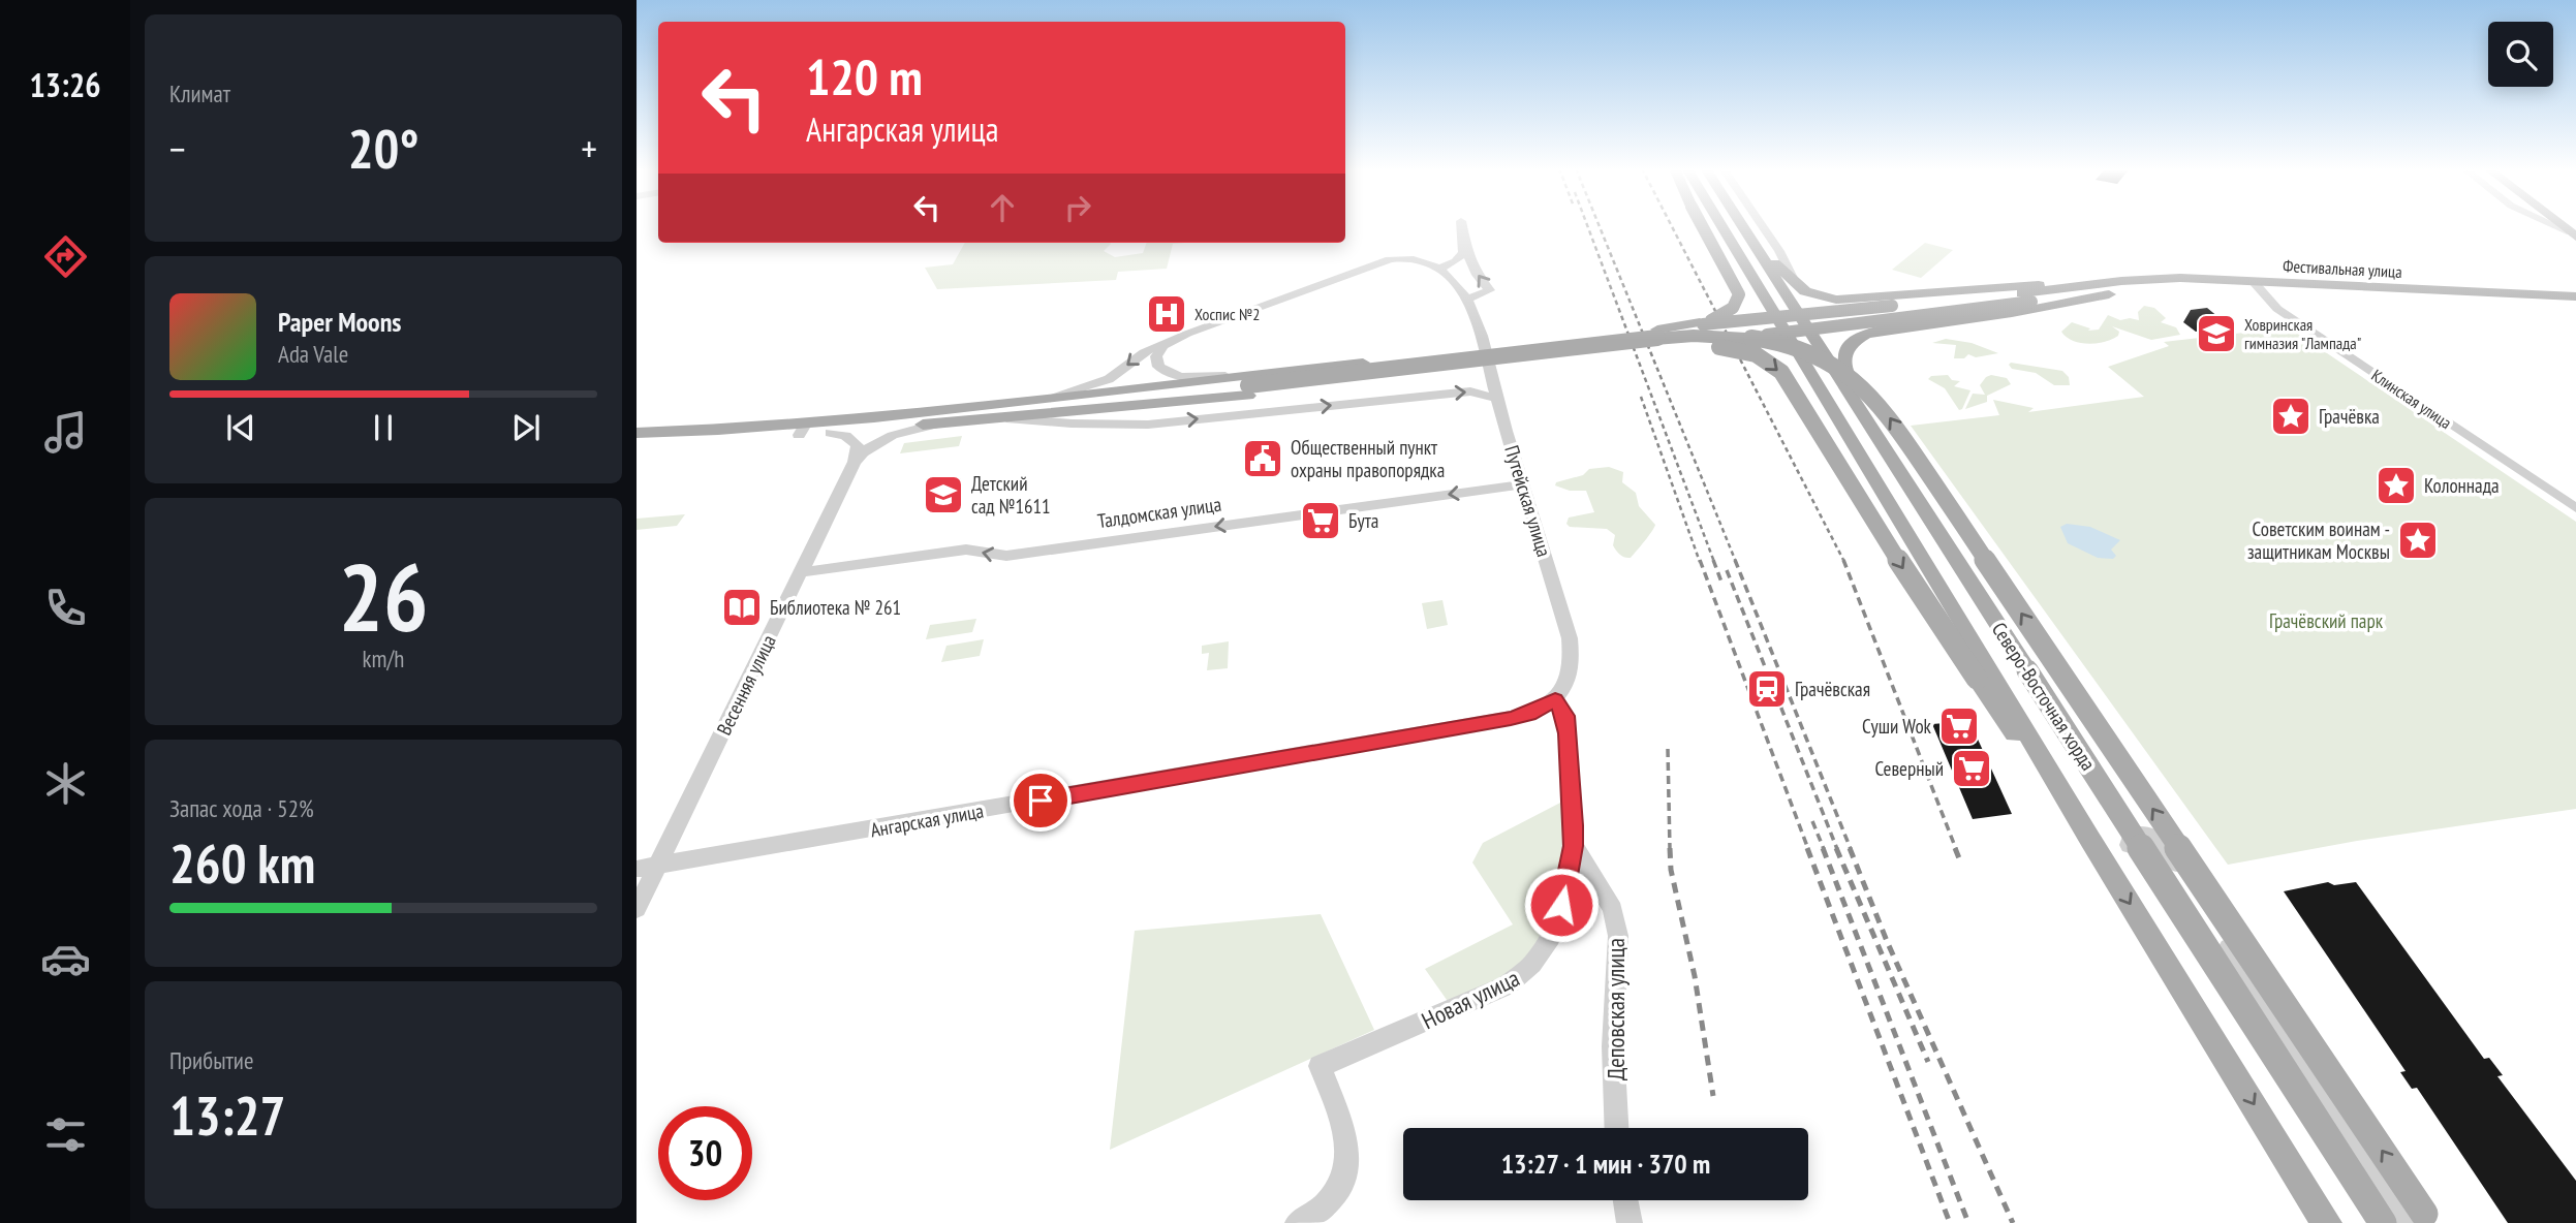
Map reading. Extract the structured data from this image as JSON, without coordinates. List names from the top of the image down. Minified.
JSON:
{"streets":{"main road":["Фестивальная улица","Северо-Восточная хорда"],"street":["Клинская улица","Путейская улица","Талдомская улица","Весенняя улица","Ангарская улица","Новая улица","Деповская улица"]},"crossings":[["Фестивальная улица","Клинская улица"],["Путейская улица","Талдомская улица"],["Путейская улица","Ангарская улица"],["Путейская улица","Новая улица"],["Талдомская улица","Весенняя улица"],["Весенняя улица","Ангарская улица"],["Ангарская улица","Новая улица"],["Новая улица","Деповская улица"]],"parks":["Грачёвский парк"],"places":{"hospital":["Хоспис №2"],"school or university":["Ховринская гимназия \"Лампада\"","Детский сад №1611"],"place":["Грачёвка","Колоннада","Советским воинам - защитникам Москвы"],"public building":["Общественный пункт охраны правопорядка"],"supermarket":["Бута","Суши Wok","Северный"],"library":["Библиотека № 261"],"station":["Грачёвская"]},"page":{"tabs":"13:26","tile":["Климат",["26","km/h"],["Запас хода · 52%","260 km"],["Прибытие","13:27"]],"turn":["120 m","Ангарская улица"],"heat":["−","20°","+"],"song":["Paper Moons","Ada Vale"],"limit":"30","trip":"13:27 · 1 мин · 370 m"}}
